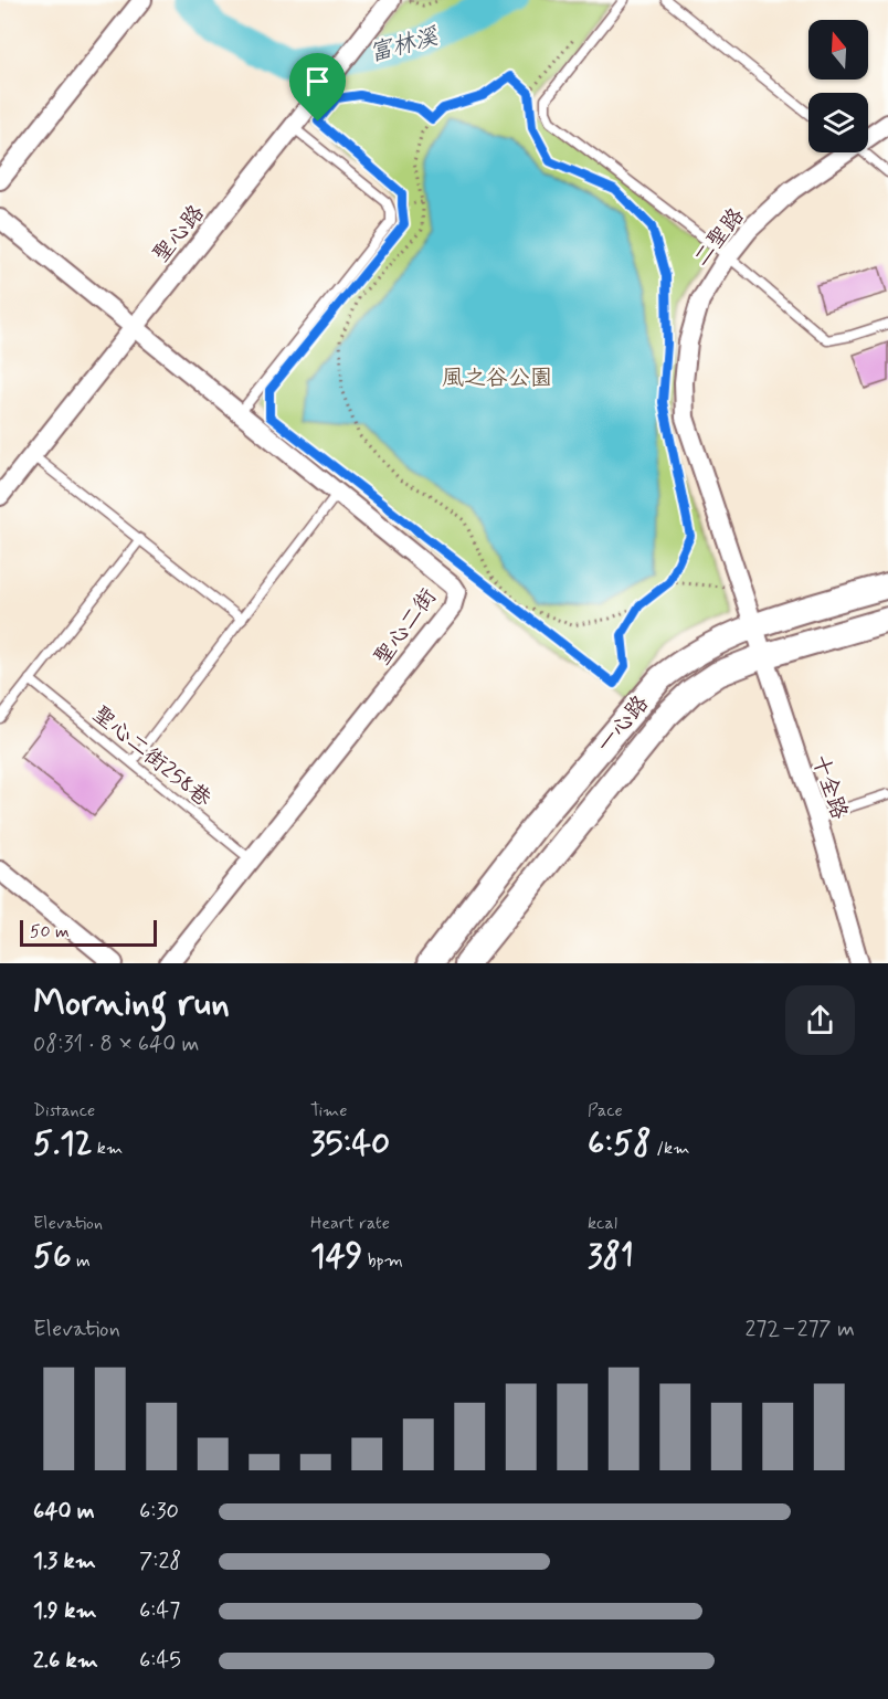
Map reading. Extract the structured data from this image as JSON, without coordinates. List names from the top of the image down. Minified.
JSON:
{"streets":{"street":["聖心路","二聖路","聖心二街","一心路","十全路"],"lane":["聖心二街258巷"]},"crossings":[["聖心路","聖心二街"],["二聖路","一心路"],["二聖路","十全路"],["聖心二街","聖心二街258巷"],["一心路","十全路"]],"water":["富林溪"],"parks":["風之谷公園"],"scale_bar":"50 m","north":"top","page":{"scale":"50 m","heading":["Morning run","08:31 · 8 × 640 m"],"stats":[["Distance","5.12 km"],["Time","35:40"],["Pace","6:58 /km"],["Elevation","56 m"],["Heart rate","149 bpm"],["kcal","381"]],"chart":["Elevation","272–277 m"],"list":[{"name":"640 m","note":"6:30"},{"name":"1.3 km","note":"7:28"},{"name":"1.9 km","note":"6:47"},{"name":"2.6 km","note":"6:45"}]}}
